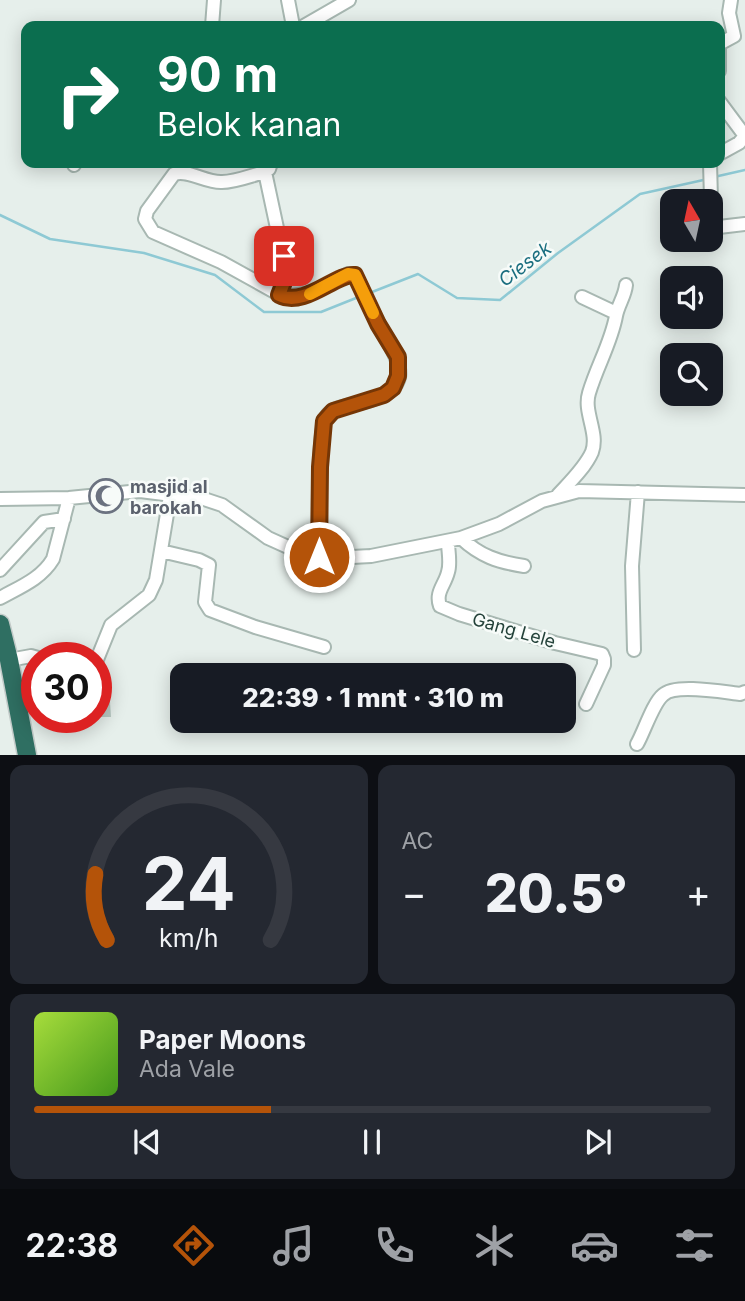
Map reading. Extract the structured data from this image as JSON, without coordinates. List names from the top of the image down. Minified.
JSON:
{"streets":{"street":["Gang Lele"]},"water":["Ciesek"],"places":{"mosque":["masjid al barokah"]},"north":"top","page":{"turn":["90 m","Belok kanan"],"limit":"30","trip":"22:39 · 1 mnt · 310 m","tile":"AC","heat":["−","20.5°","+"],"song":["Paper Moons","Ada Vale"],"tabs":"22:38","gauge":["24","km/h"]}}
